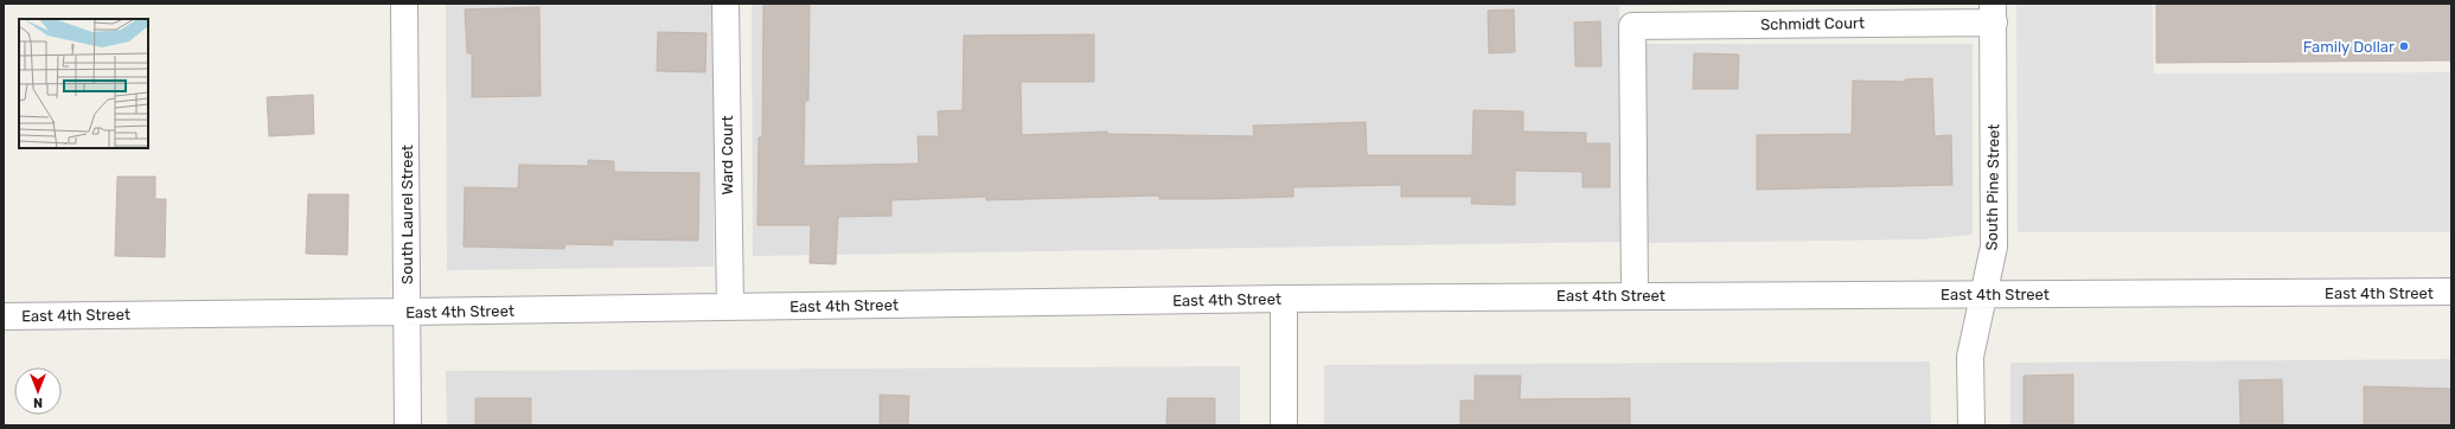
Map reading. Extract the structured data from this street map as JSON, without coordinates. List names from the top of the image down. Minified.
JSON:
{"streets":{"street":["Schmidt Court","Ward Court","South Pine Street","South Laurel Street","East 4th Street"]},"crossings":[["Schmidt Court","South Pine Street"],["Schmidt Court","East 4th Street"],["Ward Court","East 4th Street"],["South Pine Street","East 4th Street"],["South Laurel Street","East 4th Street"]],"places":["Family Dollar"],"north":"bottom"}
